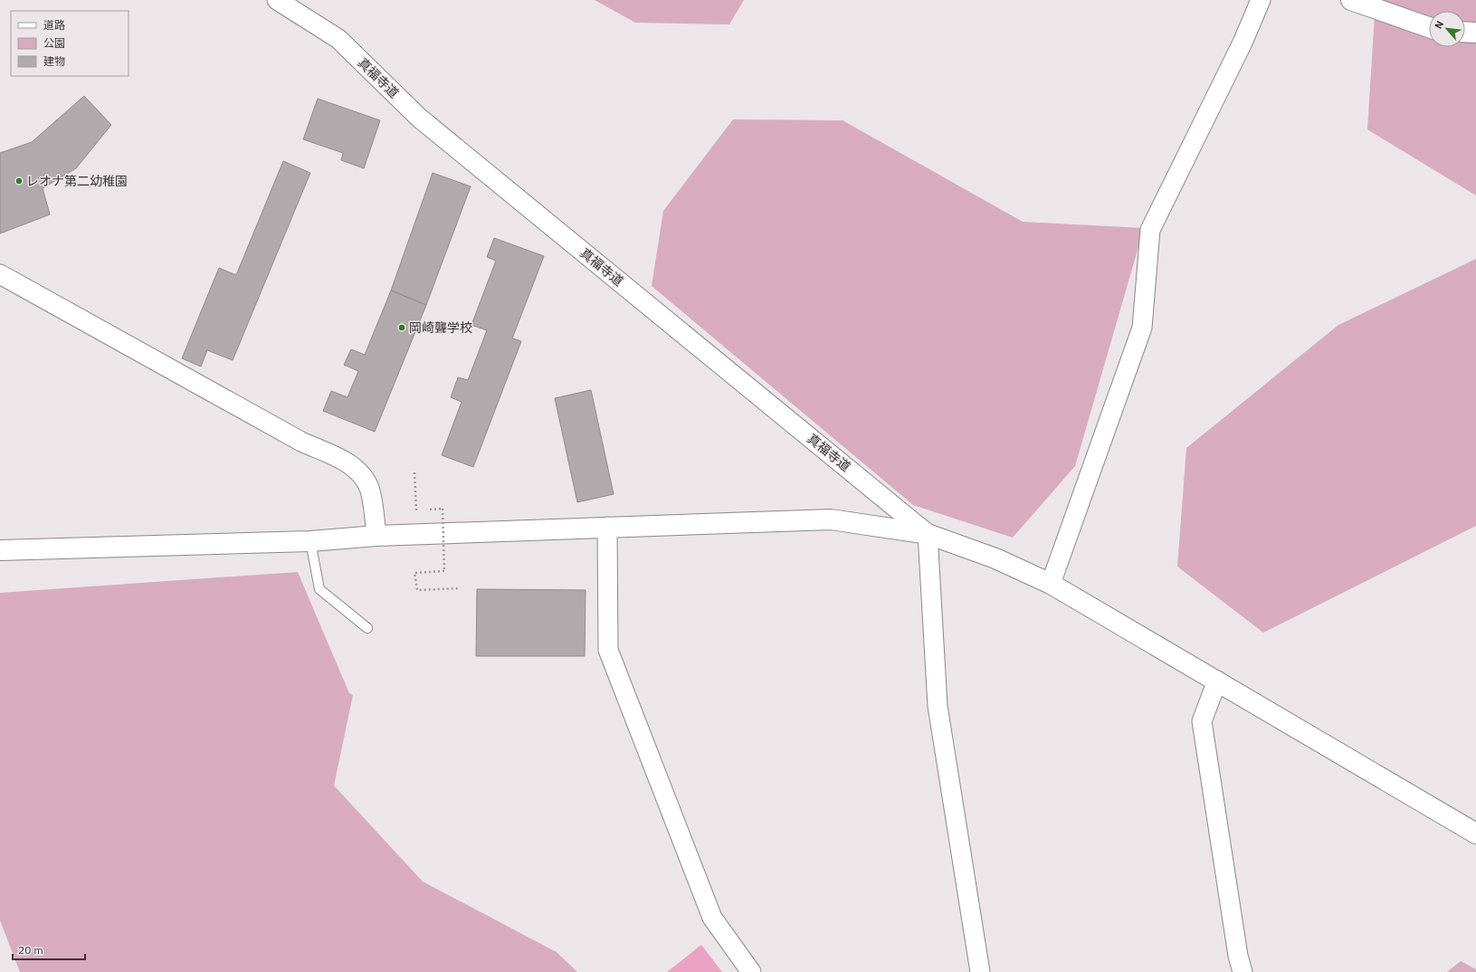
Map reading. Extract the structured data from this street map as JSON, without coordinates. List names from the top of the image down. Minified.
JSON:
{"streets":{"street":["真福寺道"]},"places":["レオナ第二幼稚園","岡崎聾学校"],"legend":["道路","公園","建物"],"scale_bar":"20 m","north":"top left"}
